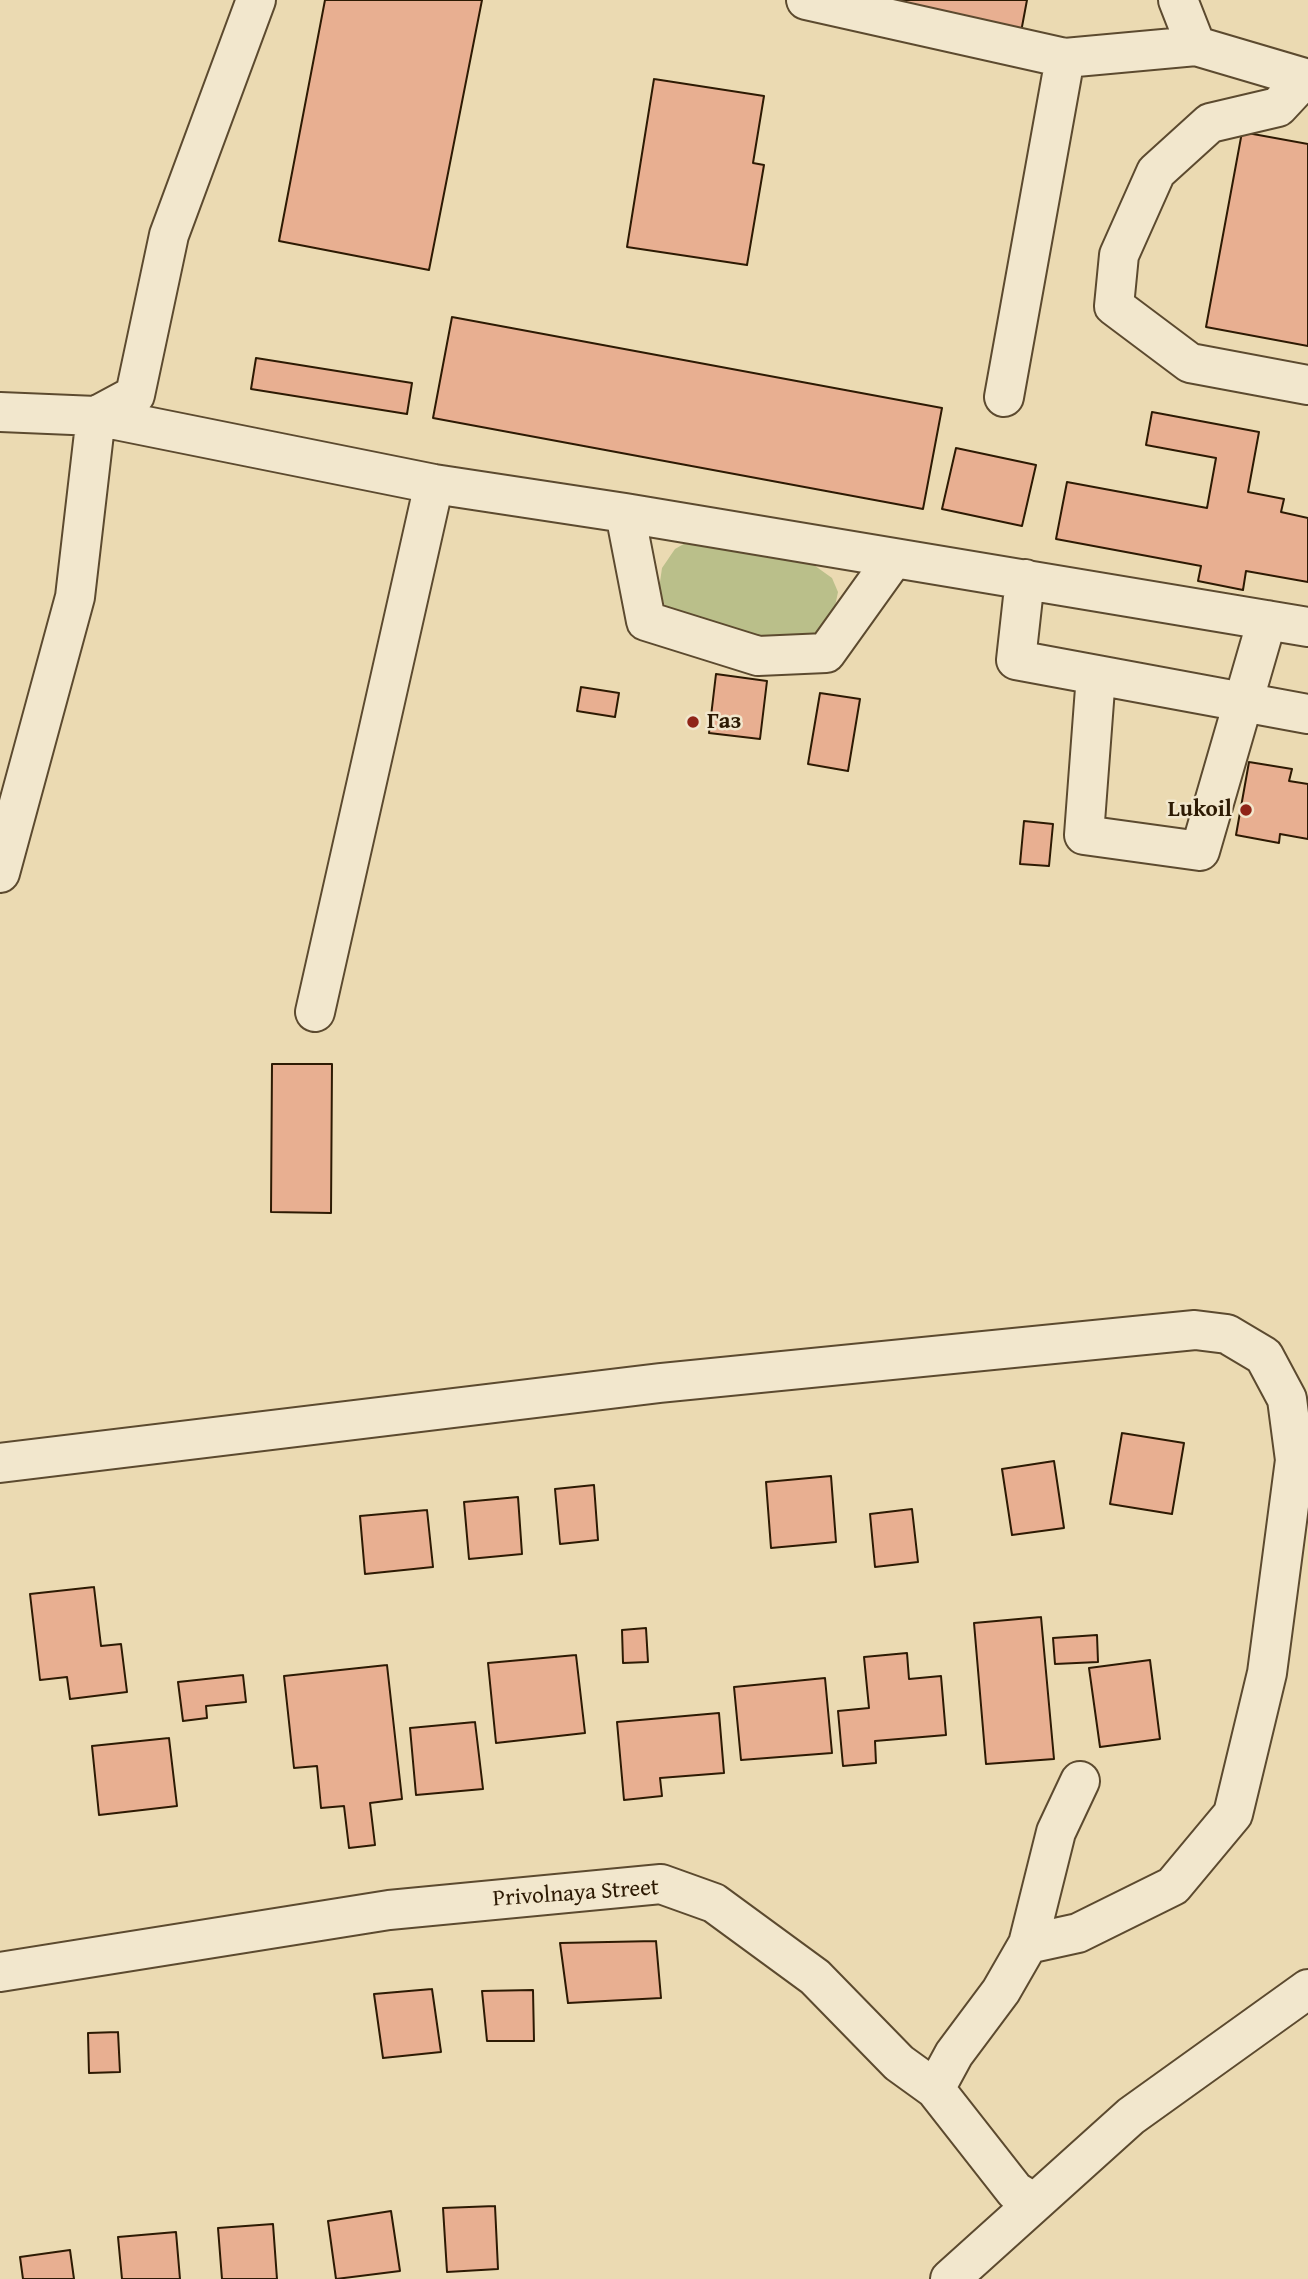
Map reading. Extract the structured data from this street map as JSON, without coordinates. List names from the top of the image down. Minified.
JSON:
{"streets":{"street":["Privolnaya Street"]},"places":["Газ","Lukoil"]}
